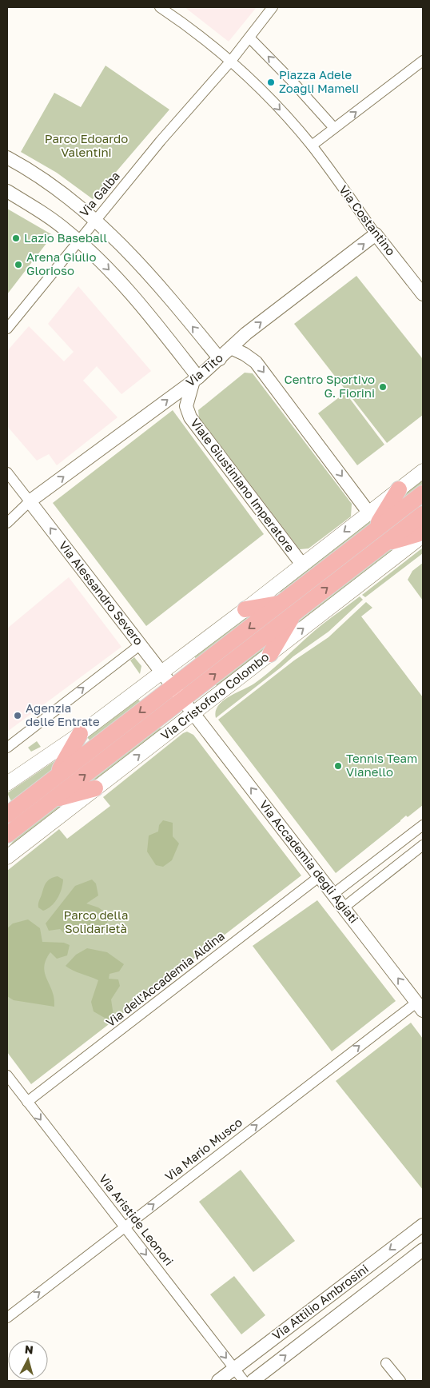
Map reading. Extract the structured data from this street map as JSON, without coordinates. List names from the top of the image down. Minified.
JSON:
{"streets":{"main road":["Via Cristoforo Colombo"],"street":["Via Galba","Via Costantino","Via Tito","Viale Giustiniano Imperatore","Via Alessandro Severo","Via Accademia degli Agiati","Via dell'Accademia Aldina","Via Mario Musco","Via Aristide Leonori","Via Attilio Ambrosini"]},"crossings":[["Via Costantino","Via Tito"],["Via Tito","Viale Giustiniano Imperatore"],["Via Tito","Via Alessandro Severo"],["Via Alessandro Severo","Via Cristoforo Colombo"],["Via Alessandro Severo","Via Accademia degli Agiati"],["Via Cristoforo Colombo","Via Accademia degli Agiati"],["Via Accademia degli Agiati","Via dell'Accademia Aldina"],["Via Accademia degli Agiati","Via Mario Musco"],["Via dell'Accademia Aldina","Via Aristide Leonori"],["Via Mario Musco","Via Aristide Leonori"],["Via Aristide Leonori","Via Attilio Ambrosini"]],"one_way":["Via Tito","Via Alessandro Severo","Via Accademia degli Agiati","Via Mario Musco","Via Aristide Leonori"],"parks":["Parco Edoardo Valentini","Parco della Solidarietà"],"places":["Piazza Adele Zoagli Mameli","Lazio Baseball","Arena Giulio Glorioso","Centro Sportivo G. Fiorini","Agenzia delle Entrate","Tennis Team Vianello"],"north":"top"}
